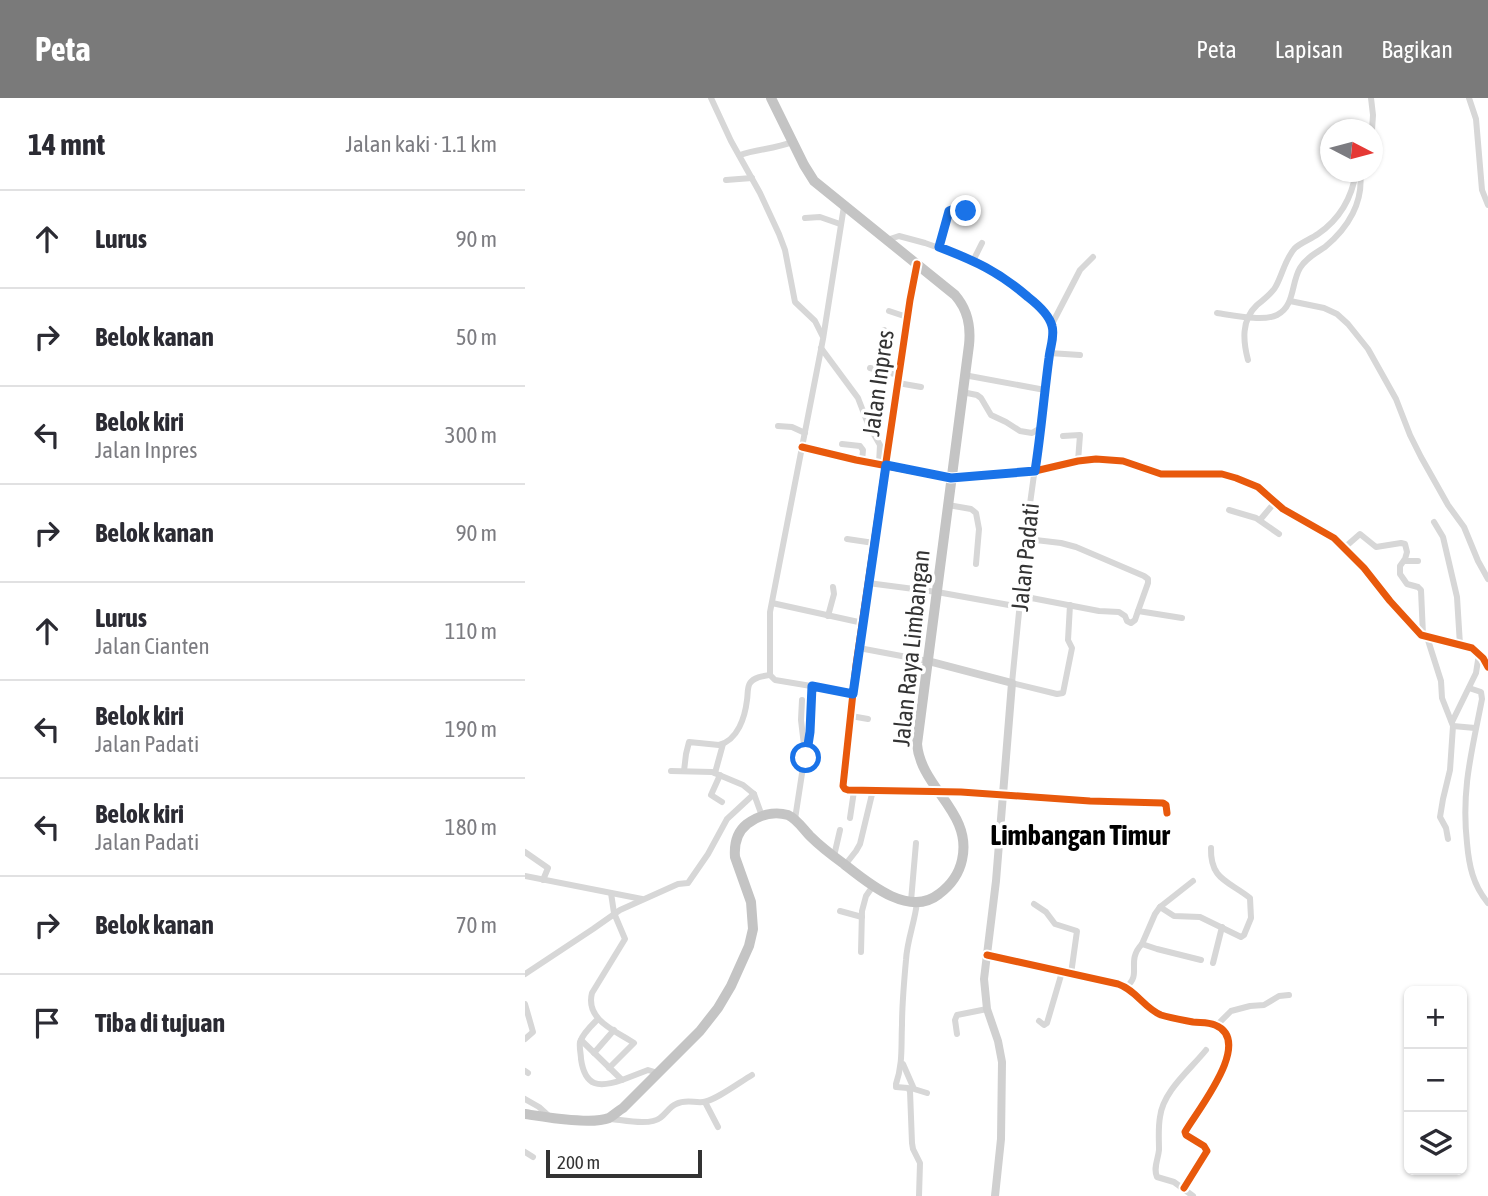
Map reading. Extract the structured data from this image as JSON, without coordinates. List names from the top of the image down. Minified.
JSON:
{"streets":{"highway":["Jalan Raya Limbangan"],"street":["Jalan Inpres","Jalan Padati"]},"crossings":[["Jalan Inpres","Jalan Raya Limbangan"]],"districts":["Limbangan Timur"],"scale_bar":"200 m","north":"right","page":{"header":"Peta","nav":["Peta","Lapisan","Bagikan"],"heading":["14 mnt","Jalan kaki · 1.1 km"],"list":[["Lurus","90 m"],["Belok kanan","50 m"],["Belok kiri","Jalan Inpres","300 m"],["Belok kanan","90 m"],["Lurus","Jalan Cianten","110 m"],["Belok kiri","Jalan Padati","190 m"],["Belok kiri","Jalan Padati","180 m"],["Belok kanan","70 m"],"Tiba di tujuan"],"map_buttons":["+","−"],"scale":"200 m"}}
